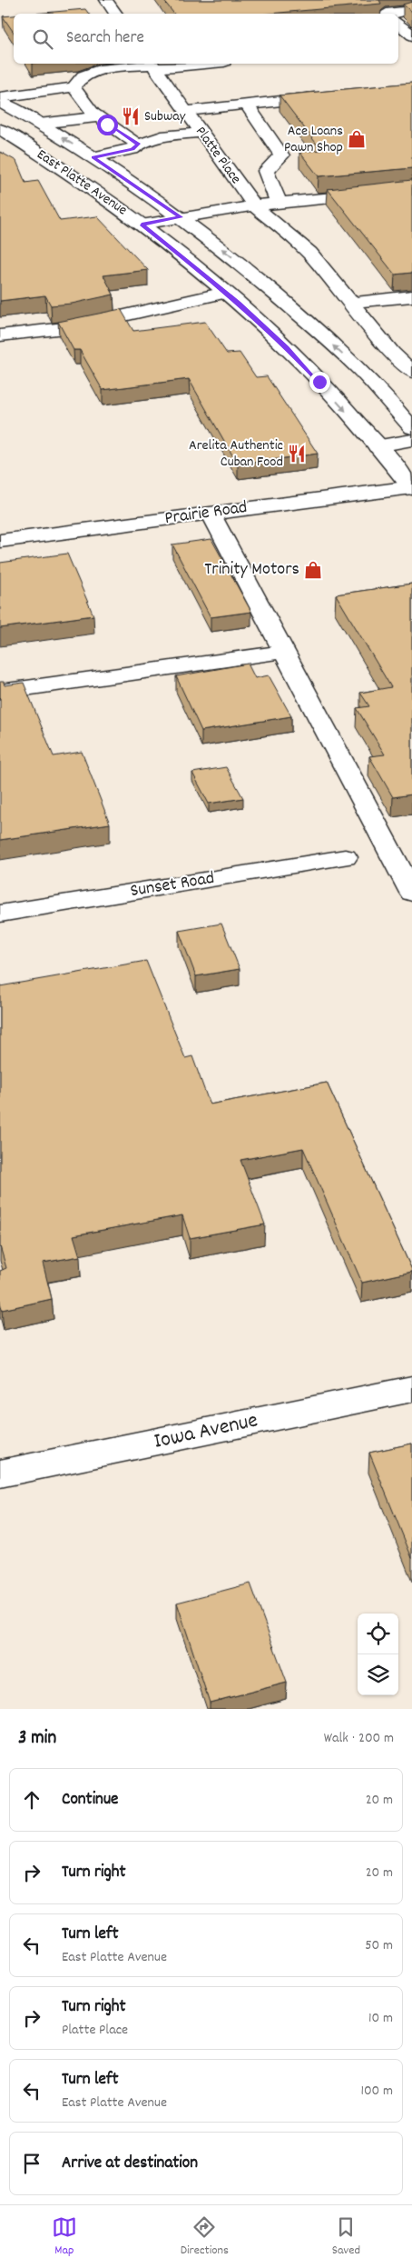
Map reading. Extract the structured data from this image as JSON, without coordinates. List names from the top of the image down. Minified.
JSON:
{"streets":{"main road":["Platte Place","East Platte Avenue","Prairie Road","Sunset Road","Iowa Avenue"]},"crossings":[["Platte Place","East Platte Avenue"],["East Platte Avenue","Prairie Road"]],"places":{"restaurant":["Subway","Arelita Authentic Cuban Food"],"shop":["Ace Loans Pawn Shop","Trinity Motors"]},"page":{"search":"Search here","heading":["3 min","Walk · 200 m"],"list":[["Continue","20 m"],["Turn right","20 m"],["Turn left","East Platte Avenue","50 m"],["Turn right","Platte Place","10 m"],["Turn left","East Platte Avenue","100 m"],"Arrive at destination"],"nav":["Map","Directions","Saved"]}}
